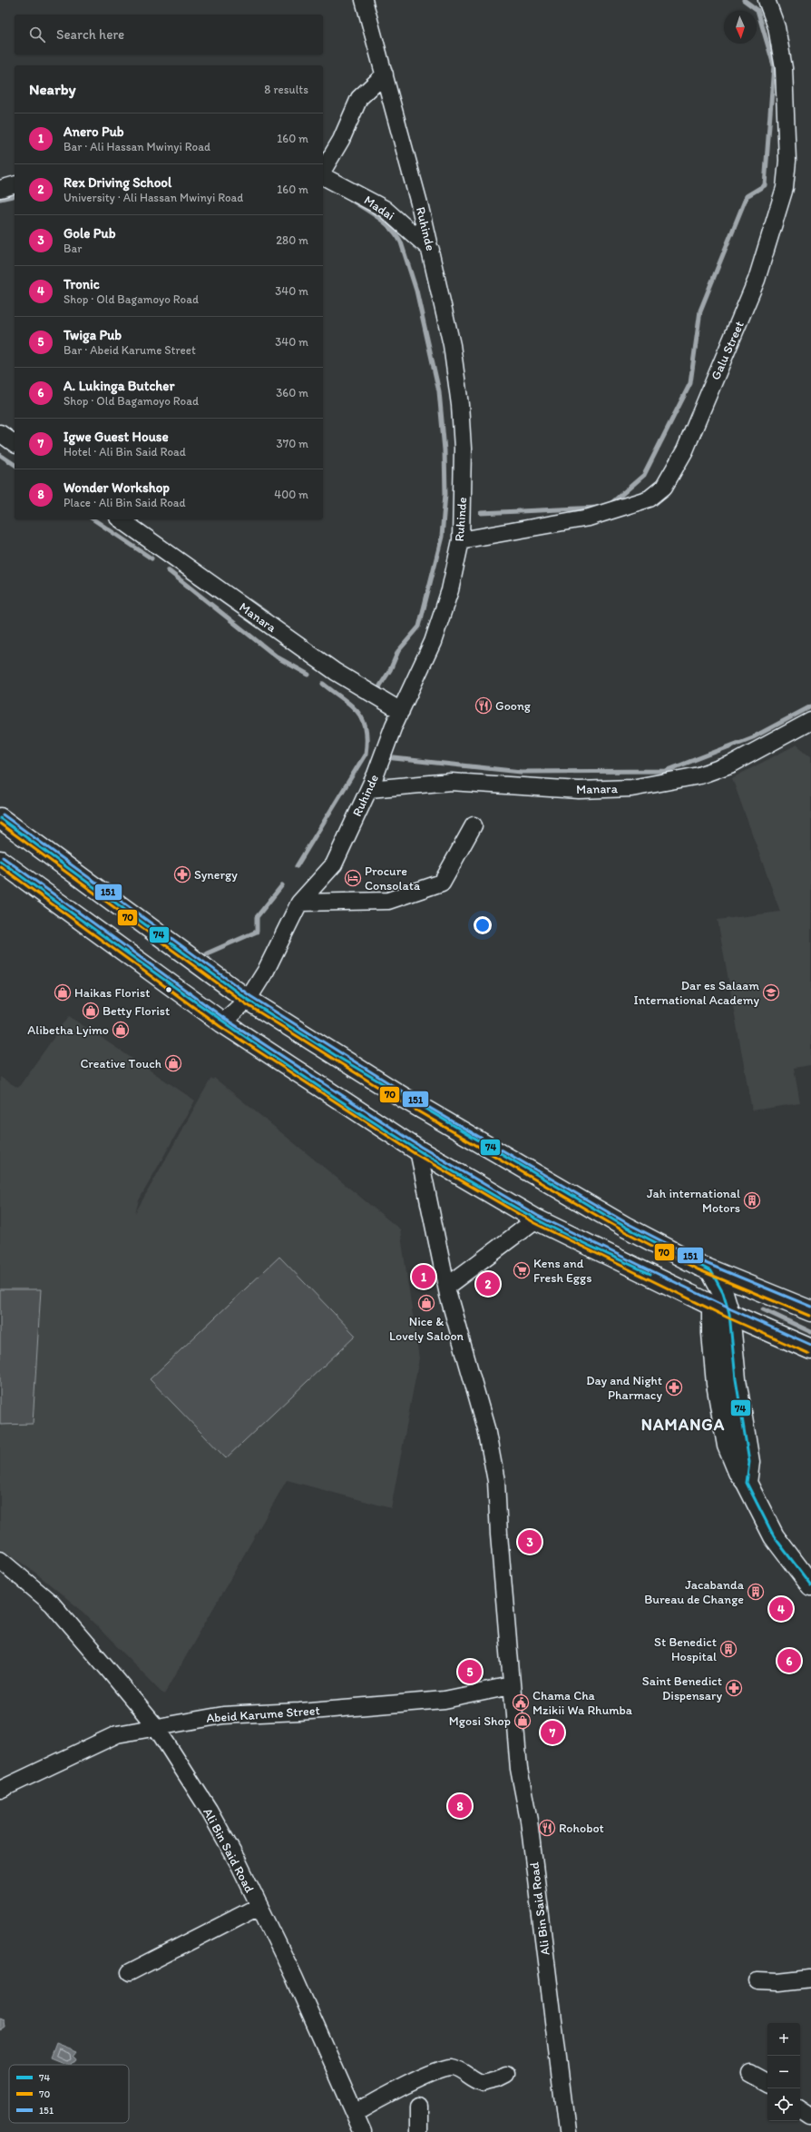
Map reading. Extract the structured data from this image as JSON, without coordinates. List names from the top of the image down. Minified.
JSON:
{"streets":{"street":["Madai","Ruhinde","Galu Street","Manara","Abeid Karume Street","Ali Bin Said Road"]},"crossings":[["Madai","Ruhinde"],["Ruhinde","Galu Street"],["Ruhinde","Manara"],["Abeid Karume Street","Ali Bin Said Road"]],"districts":["NAMANGA"],"places":{"restaurant":["Goong","Rohobot"],"pharmacy":["Synergy","Day and Night Pharmacy","Saint Benedict Dispensary"],"hotel":["Procure Consolata"],"shop":["Haikas Florist","Betty Florist","Alibetha Lyimo","Creative Touch","Nice & Lovely Saloon","Mgosi Shop"],"school or university":["Dar es Salaam International Academy"],"building":["Jah international Motors","Jacabanda Bureau de Change","St Benedict Hospital"],"supermarket":["Kens and Fresh Eggs"],"public building":["Chama Cha Mzikii Wa Rhumba"]},"lines":["transit line 151","transit line 74","transit line 70"],"legend":["74","70","151"],"north":"bottom","page":{"search":"Search here","heading":["Nearby","8 results"],"list":[{"mark":"1","name":"Anero Pub","note":"Bar · Ali Hassan Mwinyi Road","value":"160 m"},{"mark":"2","name":"Rex Driving School","note":"University · Ali Hassan Mwinyi Road","value":"160 m"},{"mark":"3","name":"Gole Pub","note":"Bar","value":"280 m"},{"mark":"4","name":"Tronic","note":"Shop · Old Bagamoyo Road","value":"340 m"},{"mark":"5","name":"Twiga Pub","note":"Bar · Abeid Karume Street","value":"340 m"},{"mark":"6","name":"A. Lukinga Butcher","note":"Shop · Old Bagamoyo Road","value":"360 m"},{"mark":"7","name":"Igwe Guest House","note":"Hotel · Ali Bin Said Road","value":"370 m"},{"mark":"8","name":"Wonder Workshop","note":"Place · Ali Bin Said Road","value":"400 m"}],"pins":["1","2","3","4","6","5","7","8"],"map_buttons":["+","−"]}}
